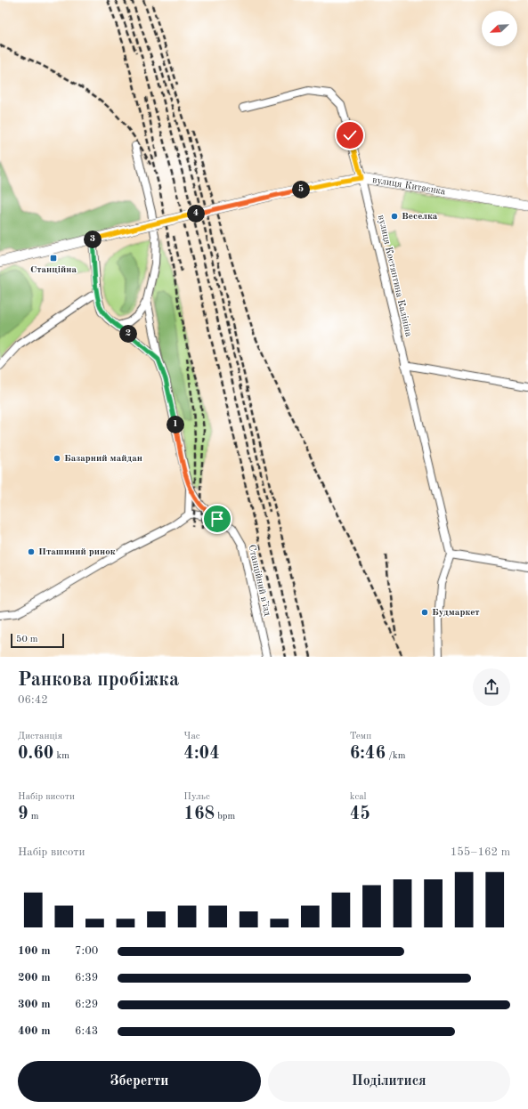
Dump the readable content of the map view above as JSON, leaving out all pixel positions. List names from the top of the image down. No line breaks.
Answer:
{"streets":{"main road":["вулиця Китаєнка"],"street":["вулиця Костянтина Калініна","Станційний в’їзд"]},"crossings":[["вулиця Китаєнка","вулиця Костянтина Калініна"]],"places":{"other":["Веселка","Базарний майдан","Пташиний ринок","Будмаркет"],"transit":["Станційна"]},"scale_bar":"50 m","north":"bottom left","page":{"pins":["5","4","3","2","1"],"scale":"50 m","heading":["Ранкова пробіжка","06:42"],"stats":[["Дистанція","0.60 km"],["Час","4:04"],["Темп","6:46 /km"],["Набір висоти","9 m"],["Пульс","168 bpm"],["kcal","45"]],"chart":["Набір висоти","155–162 m"],"list":[{"name":"100 m","note":"7:00"},{"name":"200 m","note":"6:39"},{"name":"300 m","note":"6:29"},{"name":"400 m","note":"6:43"}],"buttons":["Зберегти","Поділитися"]}}
